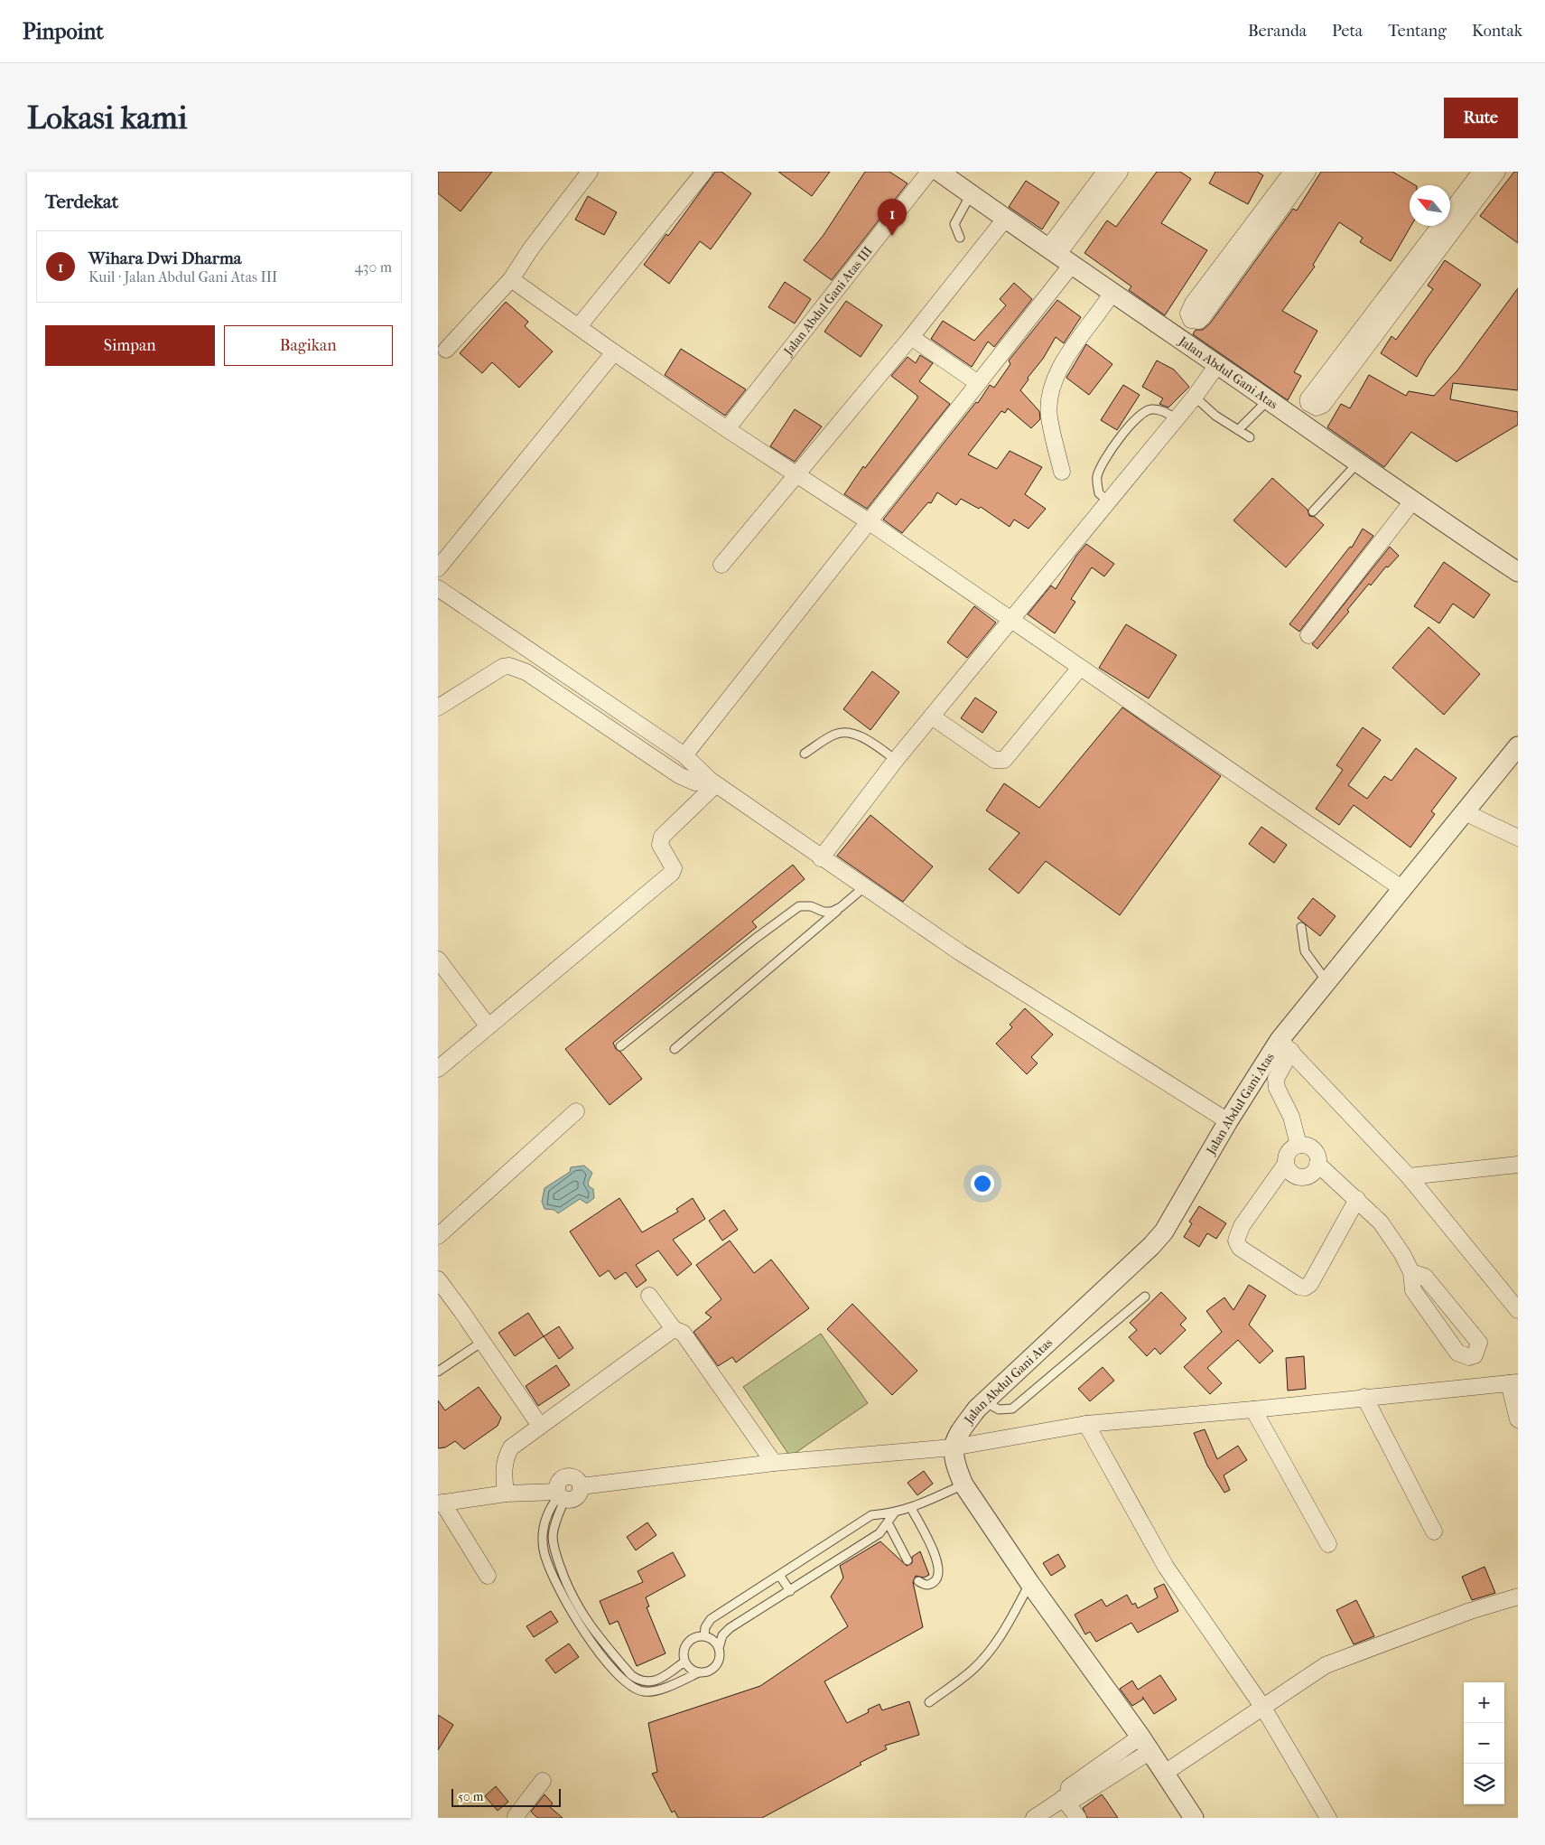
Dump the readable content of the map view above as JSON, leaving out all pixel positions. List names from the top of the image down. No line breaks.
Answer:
{"streets":{"street":["Jalan Abdul Gani Atas III","Jalan Abdul Gani Atas"]},"crossings":[["Jalan Abdul Gani Atas III","Jalan Abdul Gani Atas"]],"scale_bar":"50 m","north":"top left","page":{"header":"Pinpoint","nav":["Beranda","Peta","Tentang","Kontak"],"buttons":["Rute",["Simpan","Bagikan"]],"title":"Lokasi kami","heading":"Terdekat","pins":"1","list":[{"mark":"1","name":"Wihara Dwi Dharma","note":"Kuil · Jalan Abdul Gani Atas III","value":"430 m"}],"map_buttons":["+","−"],"scale":"50 m"}}
